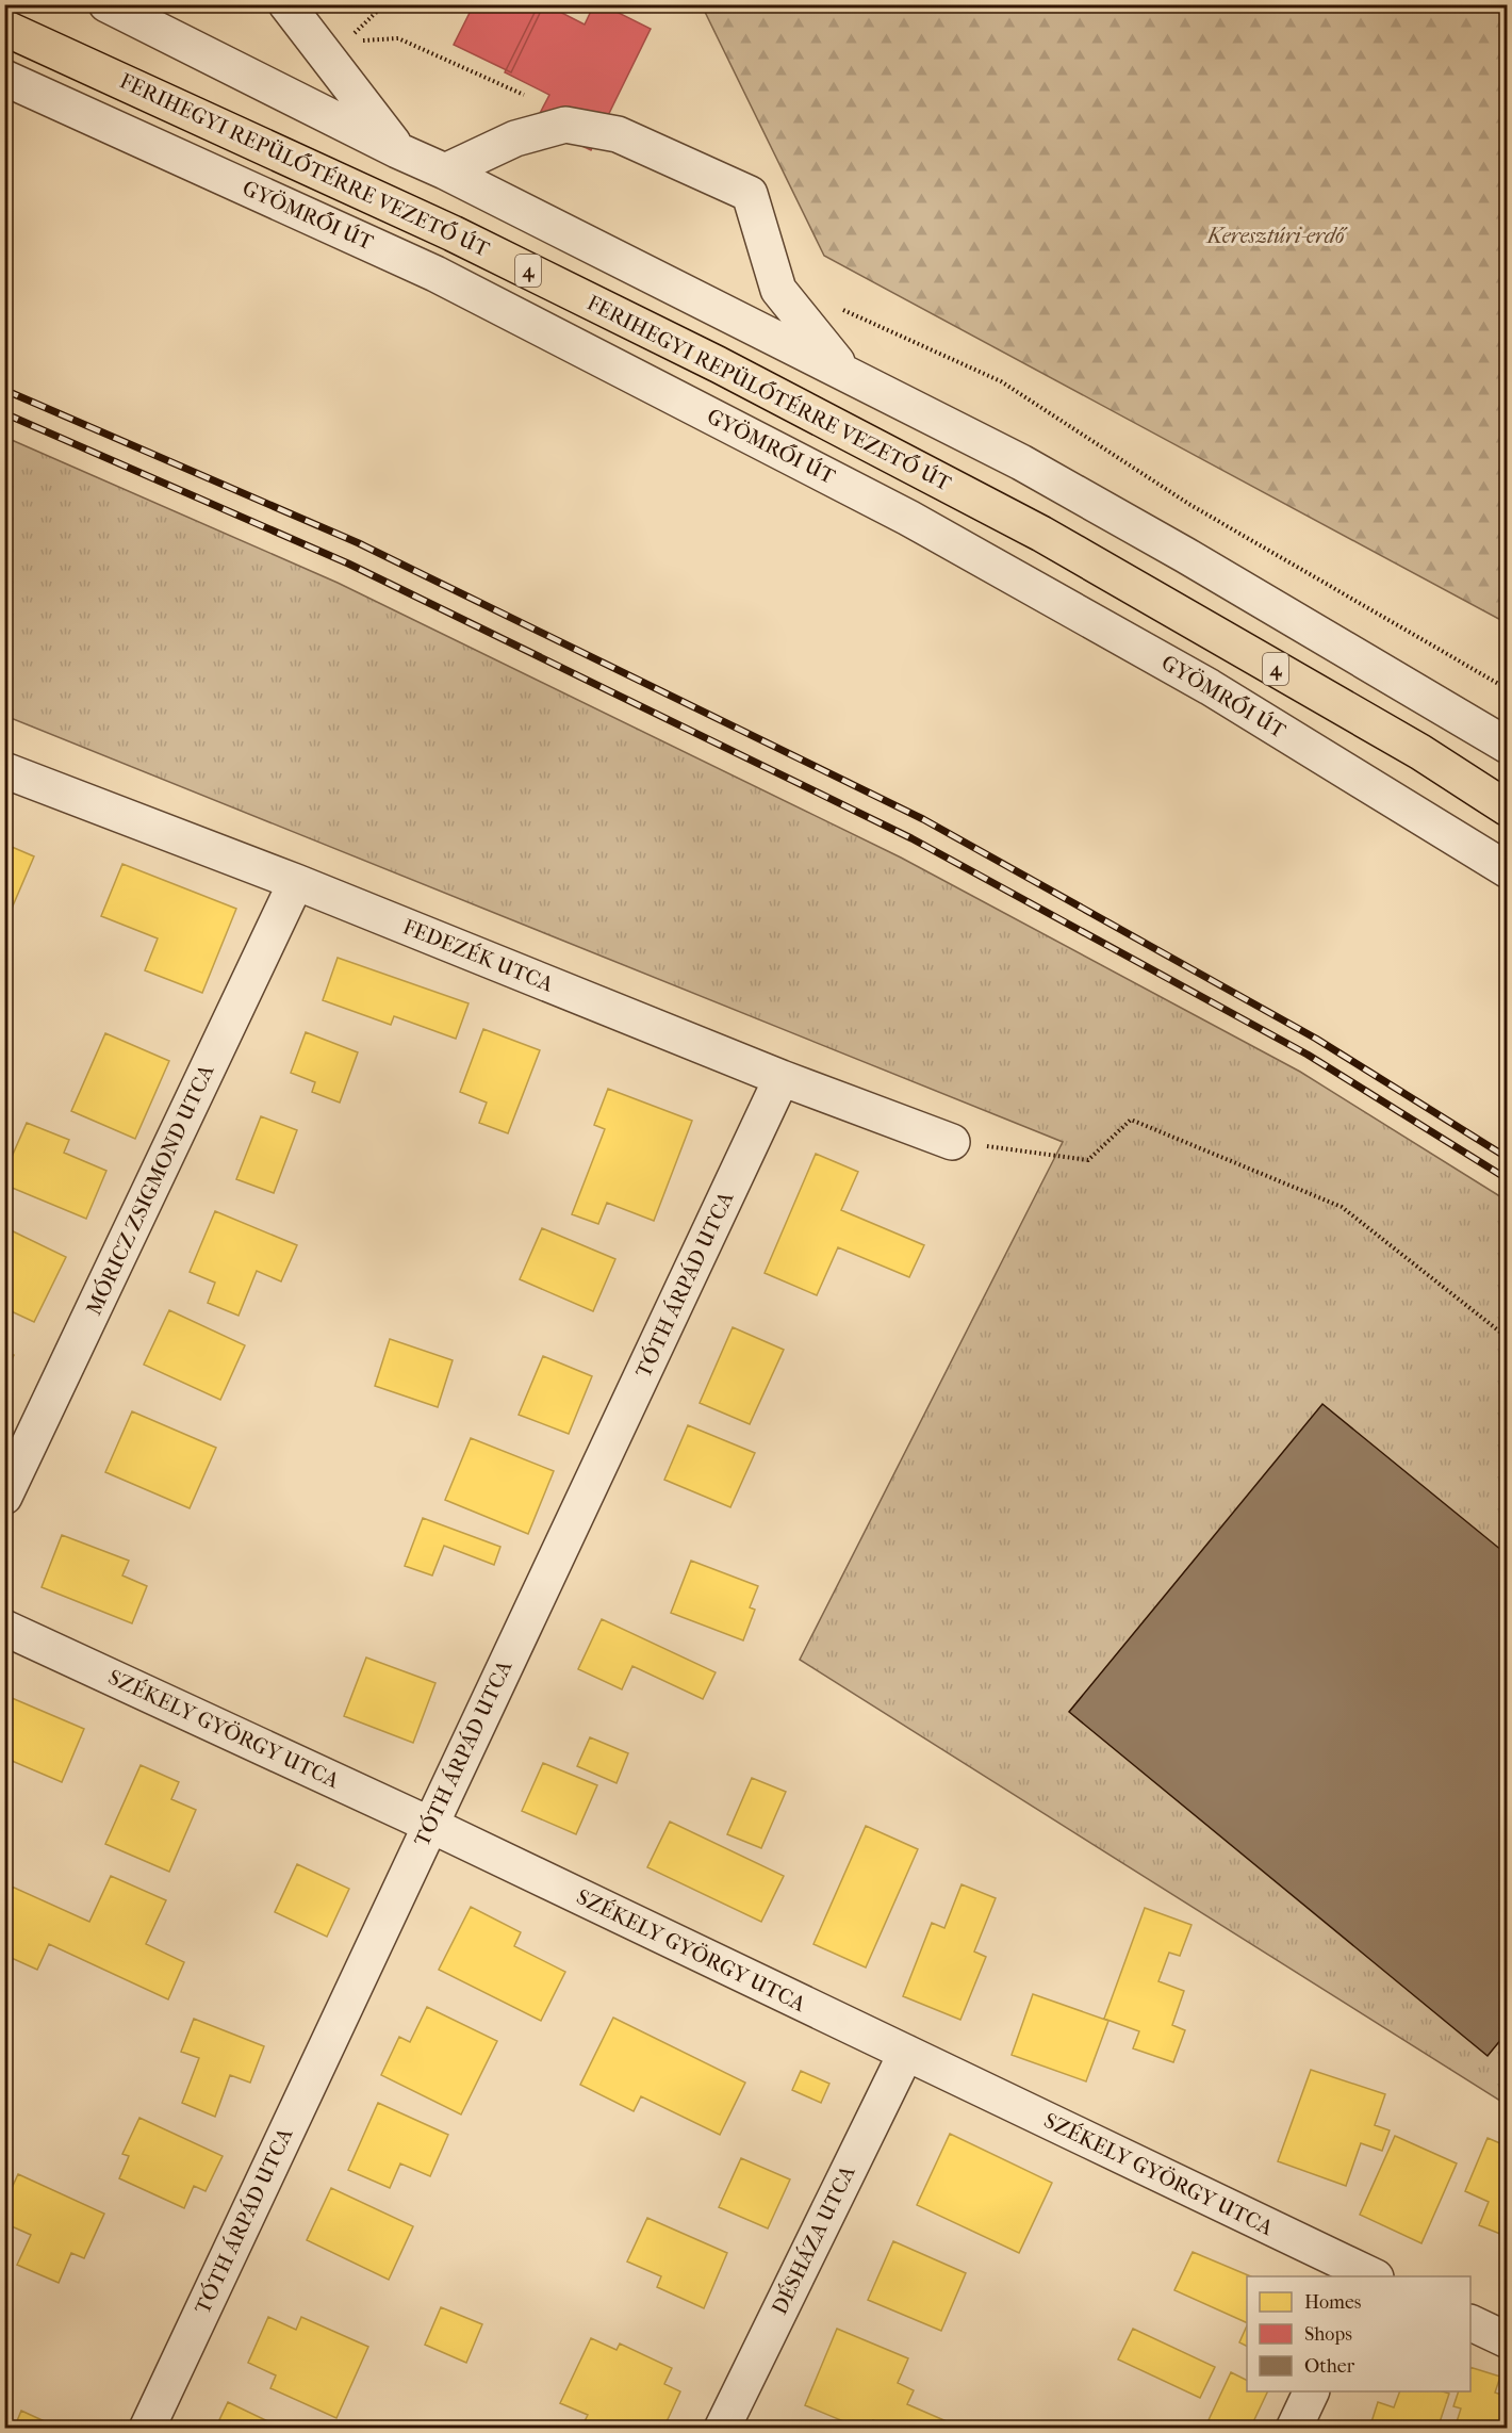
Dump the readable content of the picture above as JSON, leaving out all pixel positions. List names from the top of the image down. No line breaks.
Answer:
{"streets":{"main road":["FERIHEGYI REPÜLŐTÉRRE VEZETŐ ÚT","4"],"street":["GYÖMRŐI ÚT","FEDEZÉK UTCA","MÓRICZ ZSIGMOND UTCA","TÓTH ÁRPÁD UTCA","SZÉKELY GYÖRGY UTCA","DÉSHÁZA UTCA"]},"crossings":[["FEDEZÉK UTCA","MÓRICZ ZSIGMOND UTCA"],["FEDEZÉK UTCA","TÓTH ÁRPÁD UTCA"],["TÓTH ÁRPÁD UTCA","SZÉKELY GYÖRGY UTCA"],["SZÉKELY GYÖRGY UTCA","DÉSHÁZA UTCA"]],"parks":["Keresztúri-erdő"],"legend":["Homes","Shops","Other"]}
